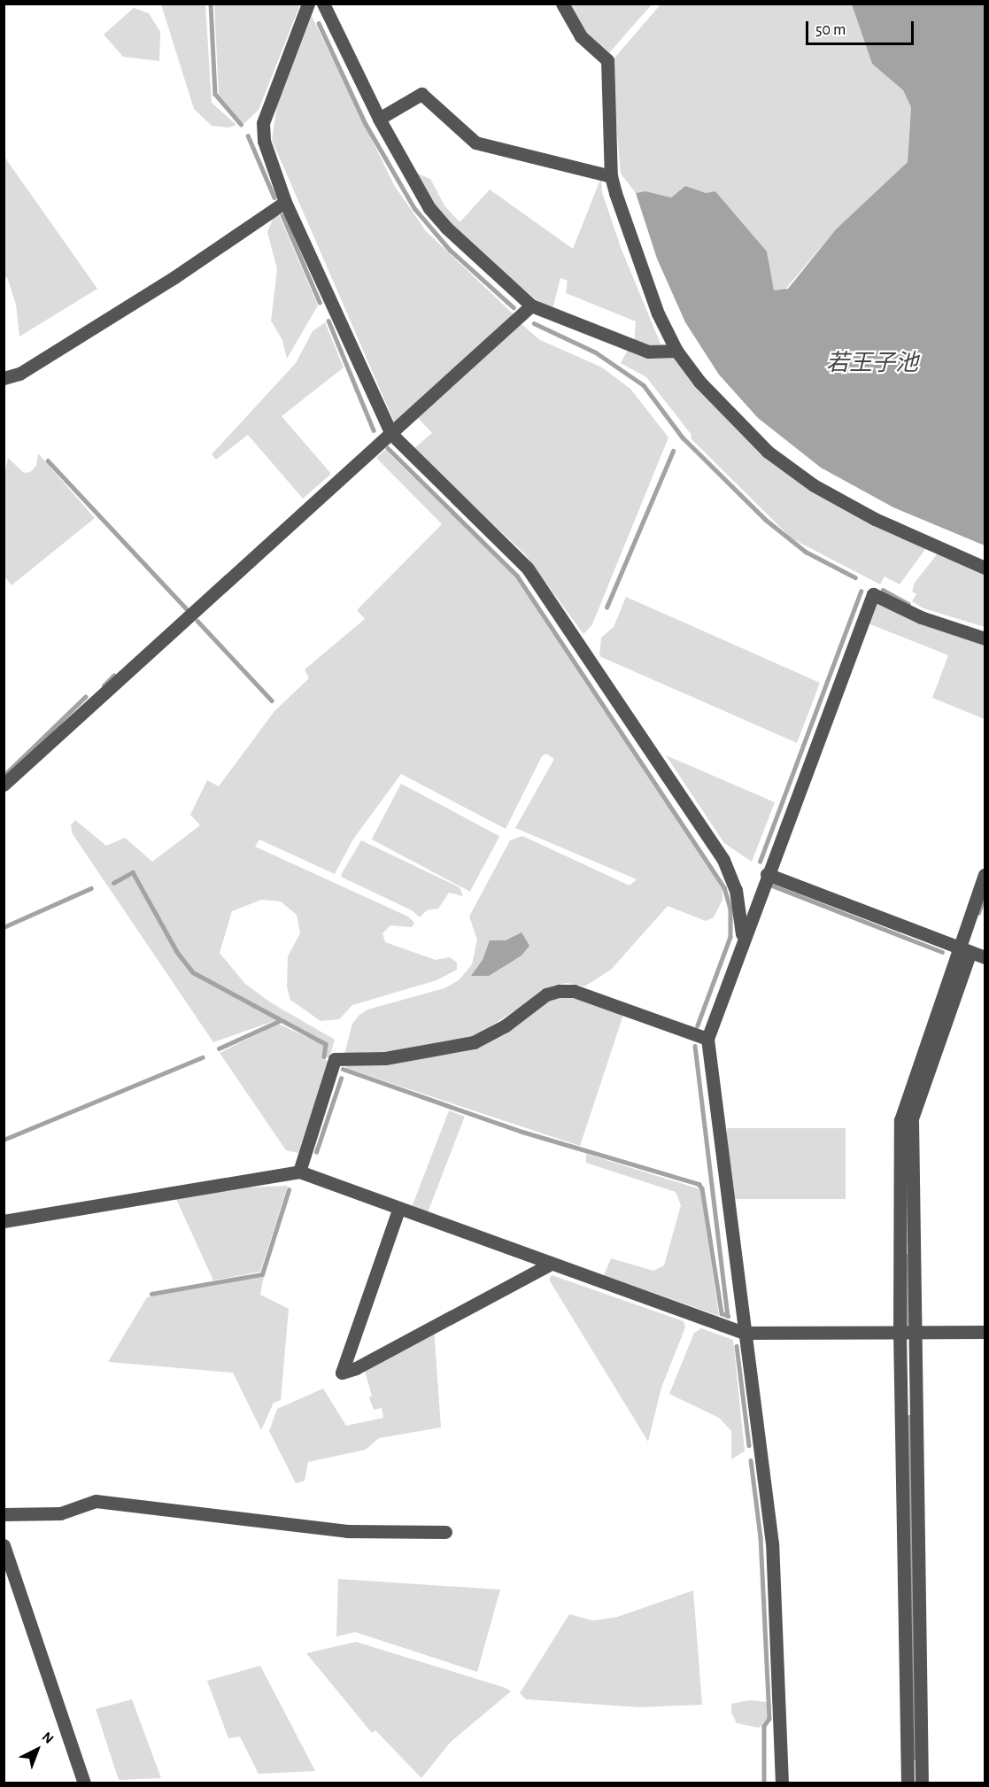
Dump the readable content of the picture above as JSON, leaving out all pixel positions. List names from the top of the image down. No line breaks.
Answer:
{"water":["若王子池"],"scale_bar":"50 m","north":"top right"}
